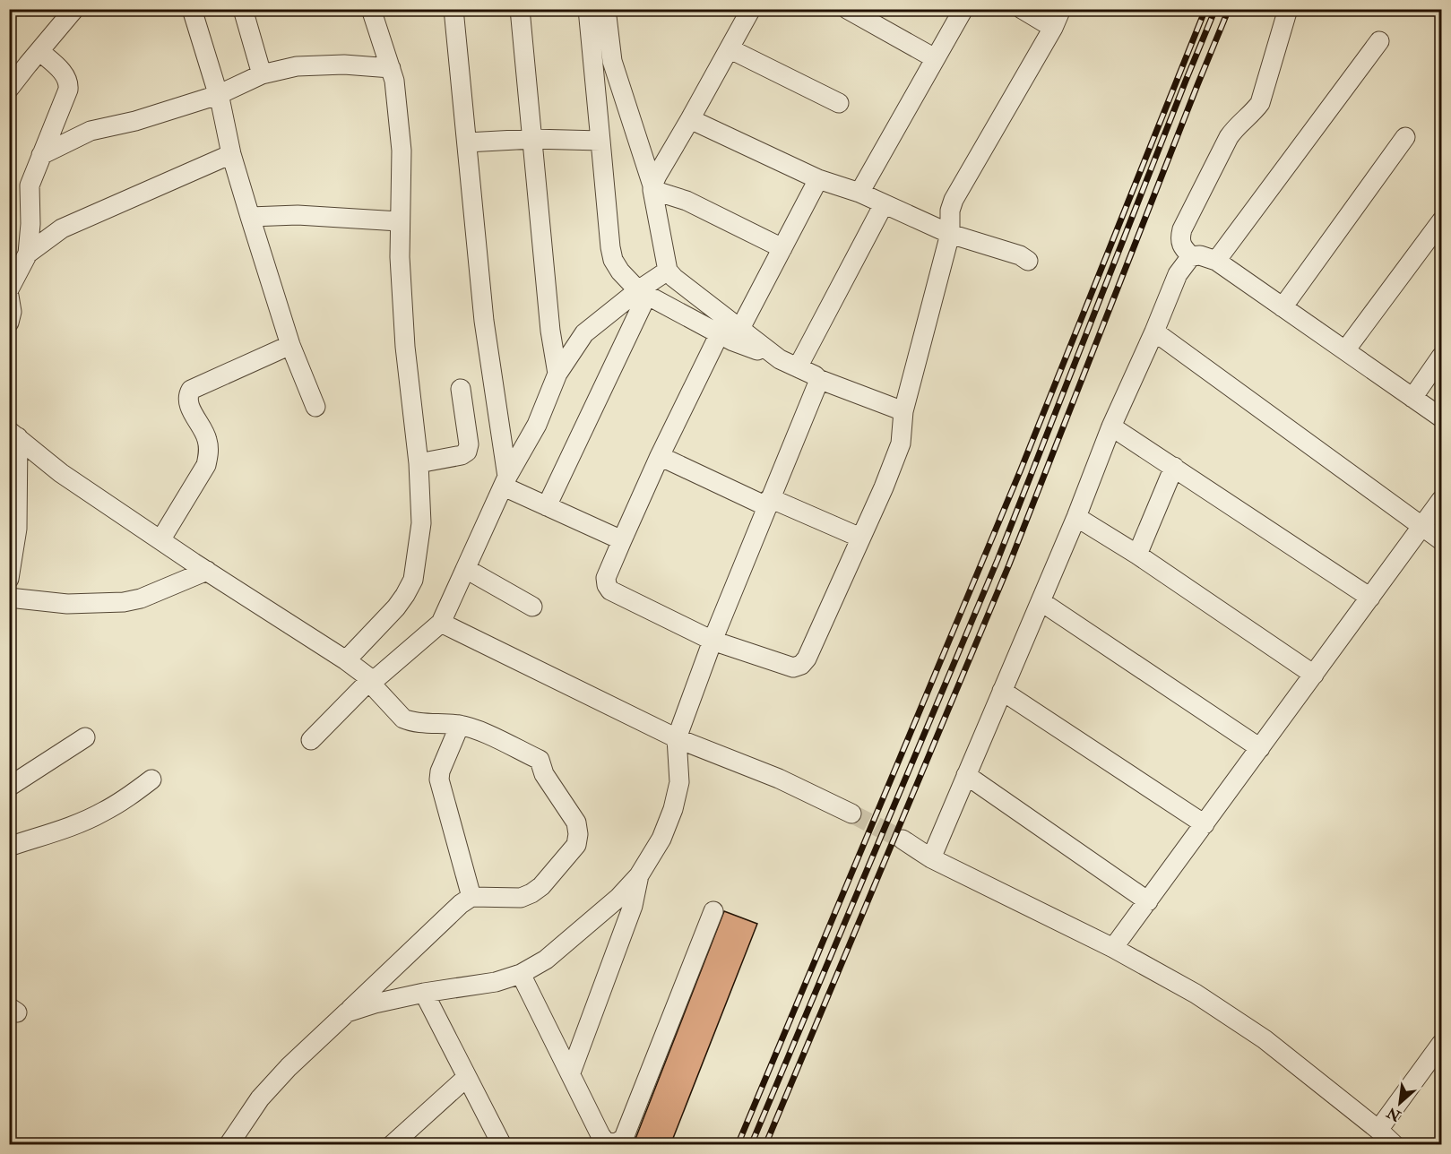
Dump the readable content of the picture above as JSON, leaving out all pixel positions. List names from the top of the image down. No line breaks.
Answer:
{"north":"bottom left"}
